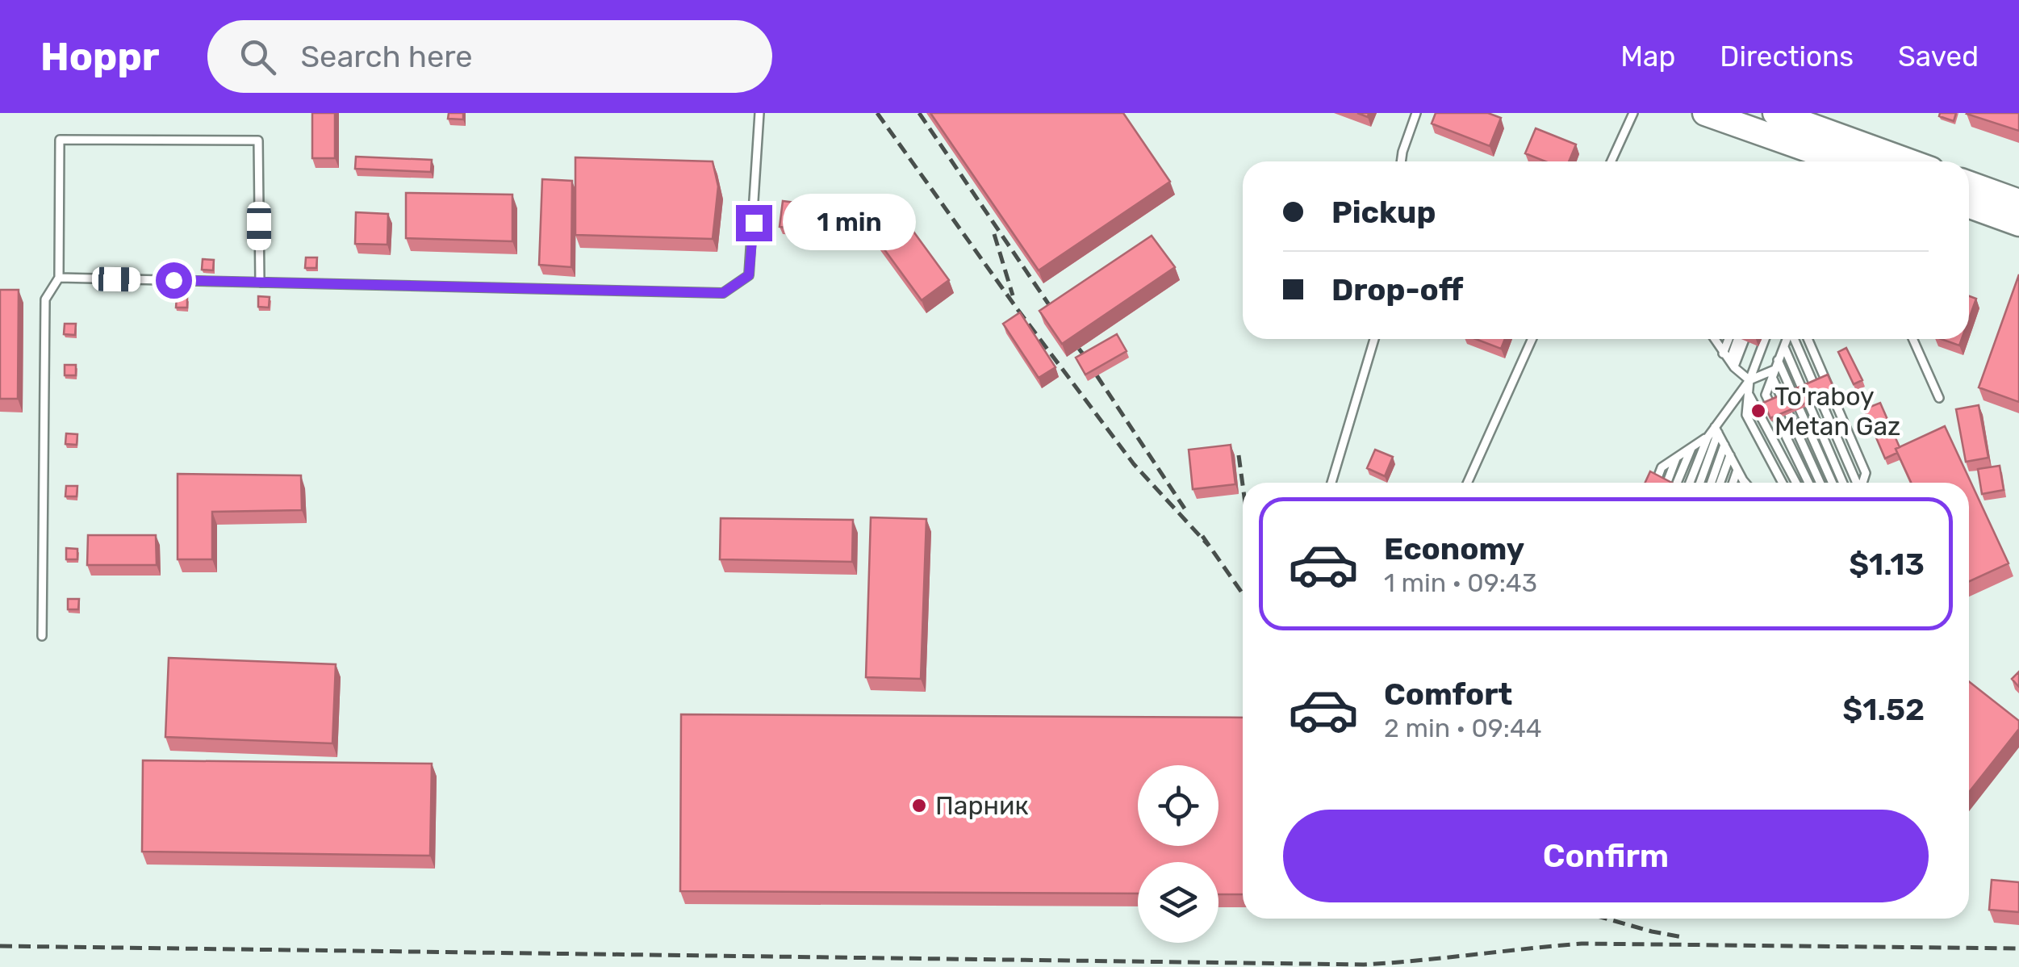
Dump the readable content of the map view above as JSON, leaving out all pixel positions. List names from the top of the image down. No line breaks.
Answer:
{"places":["To'raboy Metan Gaz","Парник"],"page":{"header":"Hoppr","search":"Search here","nav":["Map","Directions","Saved"],"banner":["Pickup","Drop-off"],"bubble":"1 min","list":[{"name":"Economy","note":"1 min · 09:43","value":"$1.13"},{"name":"Comfort","note":"2 min · 09:44","value":"$1.52"}],"buttons":"Confirm"}}
